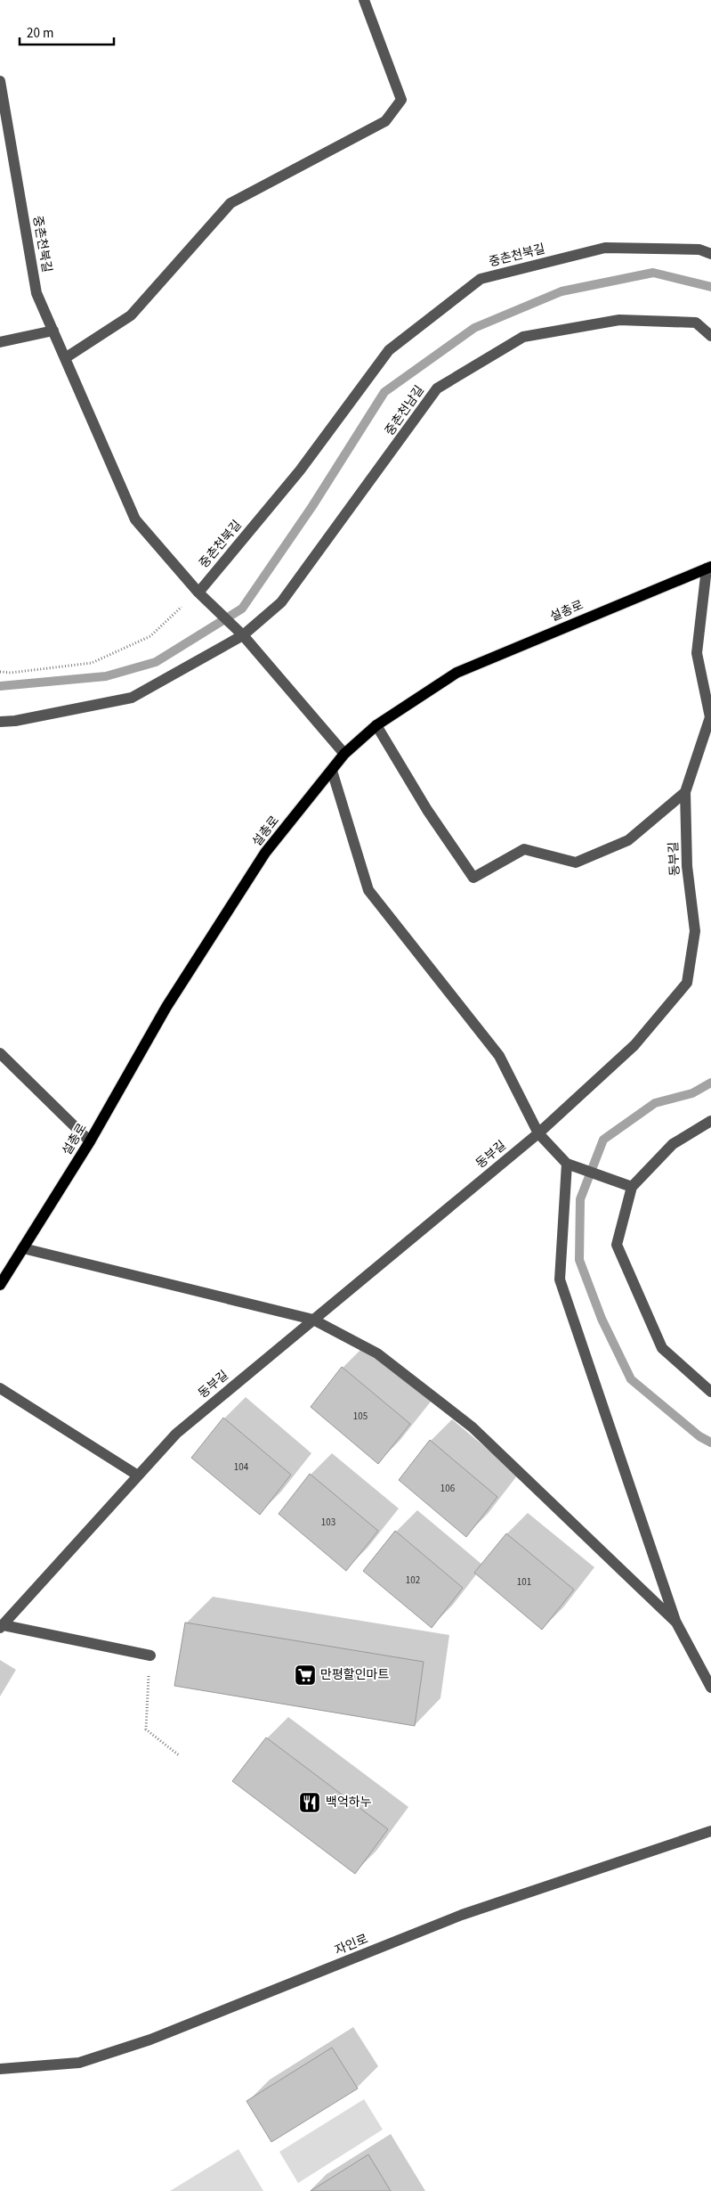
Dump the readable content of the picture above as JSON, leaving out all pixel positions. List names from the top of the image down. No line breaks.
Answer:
{"streets":{"main road":["설총로"],"street":["중촌천북길","중촌천남길","동부길","자인로"]},"crossings":[["설총로","동부길"]],"places":{"supermarket":["만평할인마트"],"restaurant":["백억하누"]},"house_numbers":["105","104","106","103","102","101"],"scale_bar":"20 m"}
